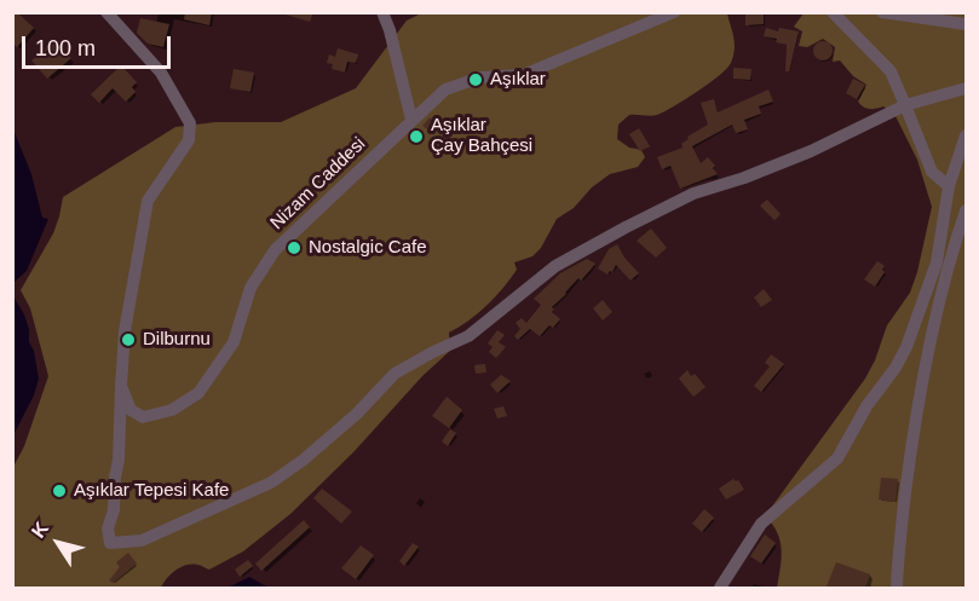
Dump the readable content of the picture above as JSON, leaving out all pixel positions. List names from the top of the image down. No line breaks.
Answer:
{"streets":{"street":["Nizam Caddesi"]},"places":["Aşıklar","Aşıklar Çay Bahçesi","Nostalgic Cafe","Dilburnu","Aşıklar Tepesi Kafe"],"scale_bar":"100 m","north":"top left"}
